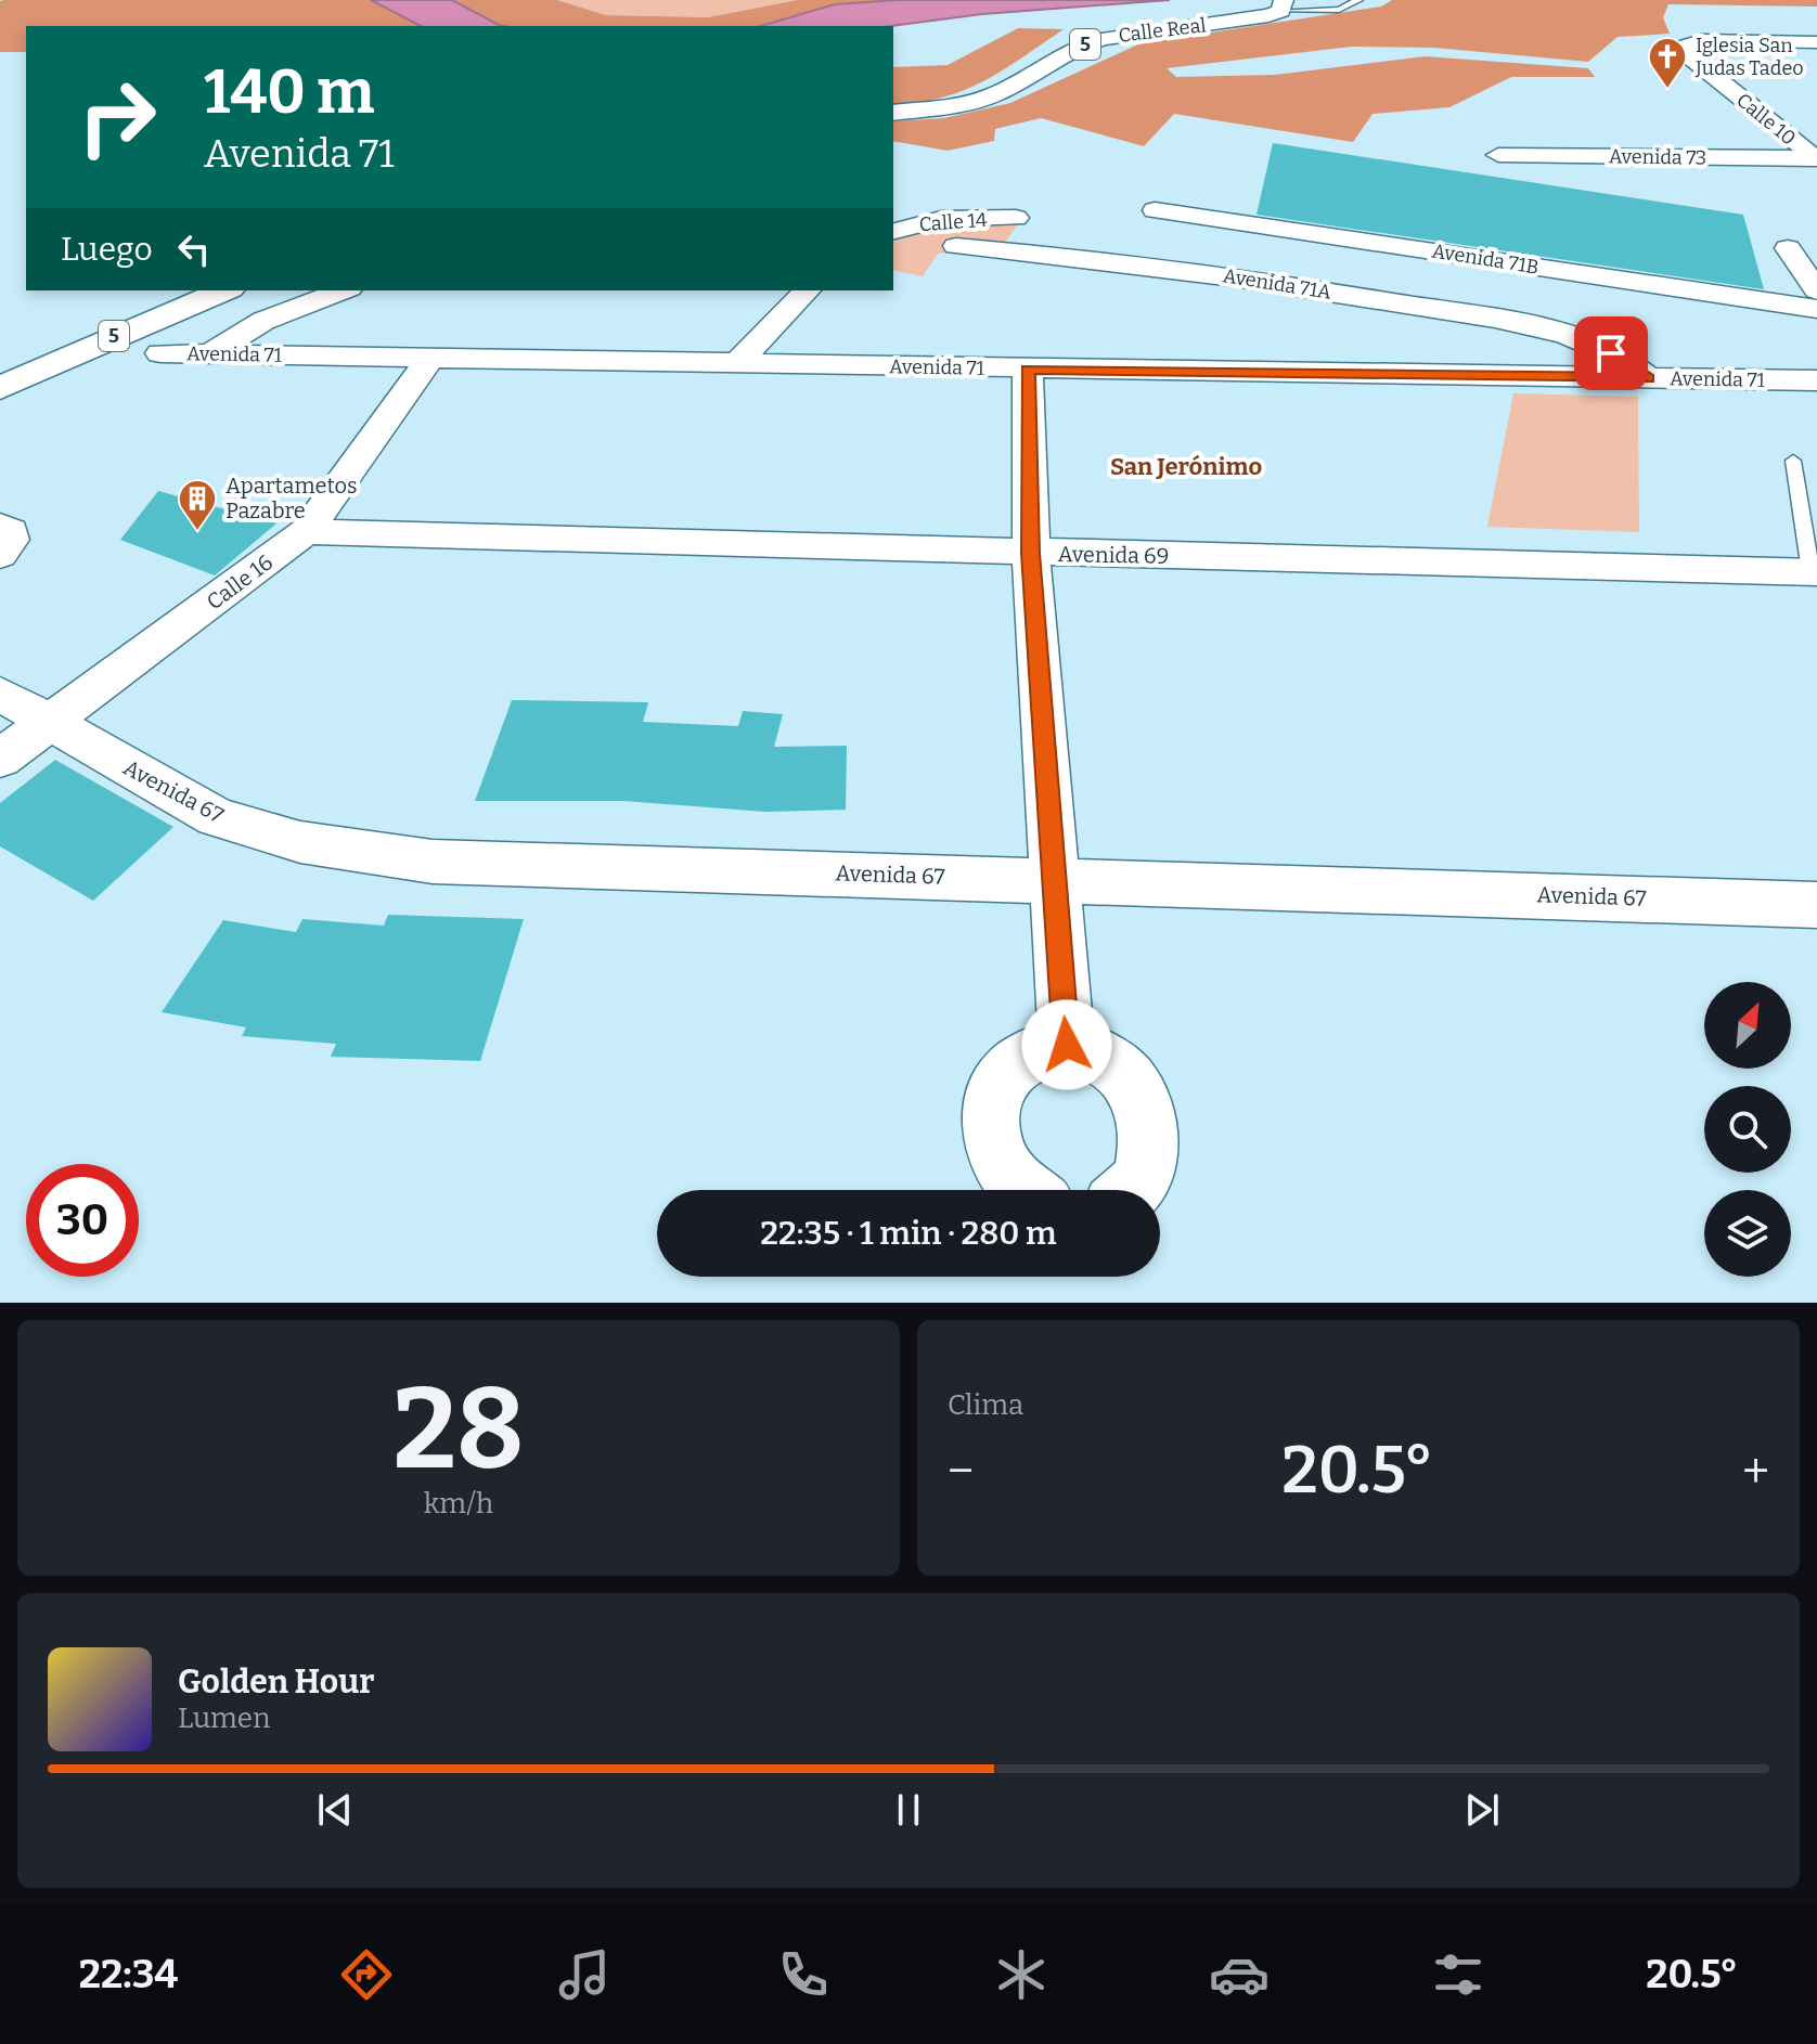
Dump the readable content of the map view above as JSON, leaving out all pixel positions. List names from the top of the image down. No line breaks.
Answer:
{"streets":{"main road":["Calle Real","5"],"street":["Calle 10","Avenida 73","Calle 14","Avenida 71B","Avenida 71A","Avenida 71","Avenida 69","Calle 16","Avenida 67"]},"crossings":[["Calle 10","Avenida 73"],["Avenida 71A","Avenida 71"],["Avenida 71","Calle 16"],["Avenida 69","Calle 16"],["Calle 16","Avenida 67"]],"districts":["San Jerónimo"],"places":{"church":["Iglesia San Judas Tadeo"],"building":["Apartametos Pazabre"]},"north":"top right","page":{"turn":["140 m","Avenida 71"],"then":"Luego","limit":"30","trip":"22:35 · 1 min · 280 m","tile":[["28","km/h"],"Clima"],"heat":["−","20.5°","+"],"song":["Golden Hour","Lumen"],"tabs":["22:34","20.5°"]}}
